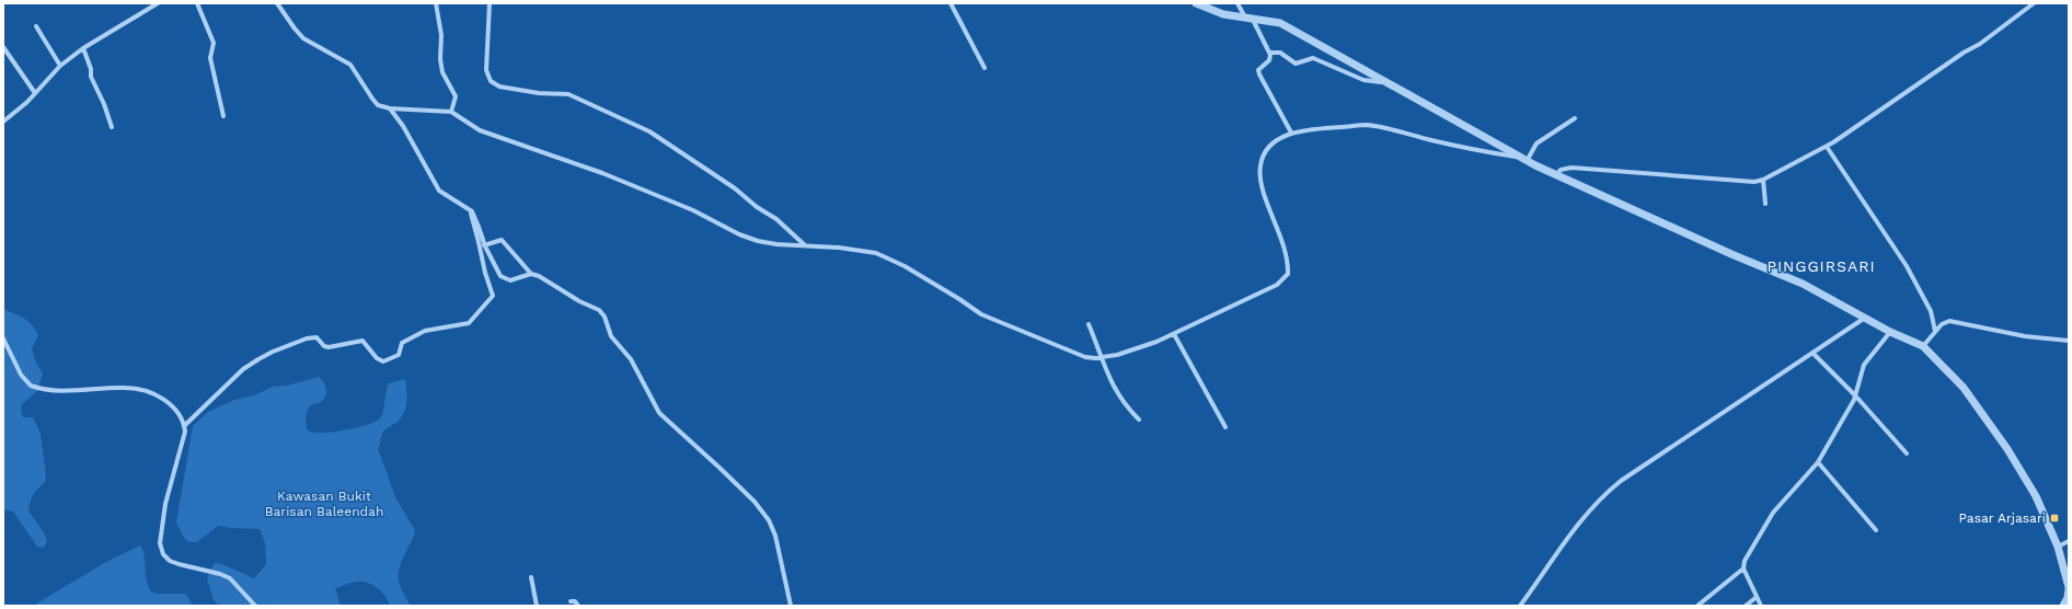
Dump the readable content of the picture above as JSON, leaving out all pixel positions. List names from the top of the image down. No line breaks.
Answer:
{"districts":["PINGGIRSARI"],"parks":["Kawasan Bukit Barisan Baleendah"],"places":{"transit":["Pasar Arjasari"]}}
